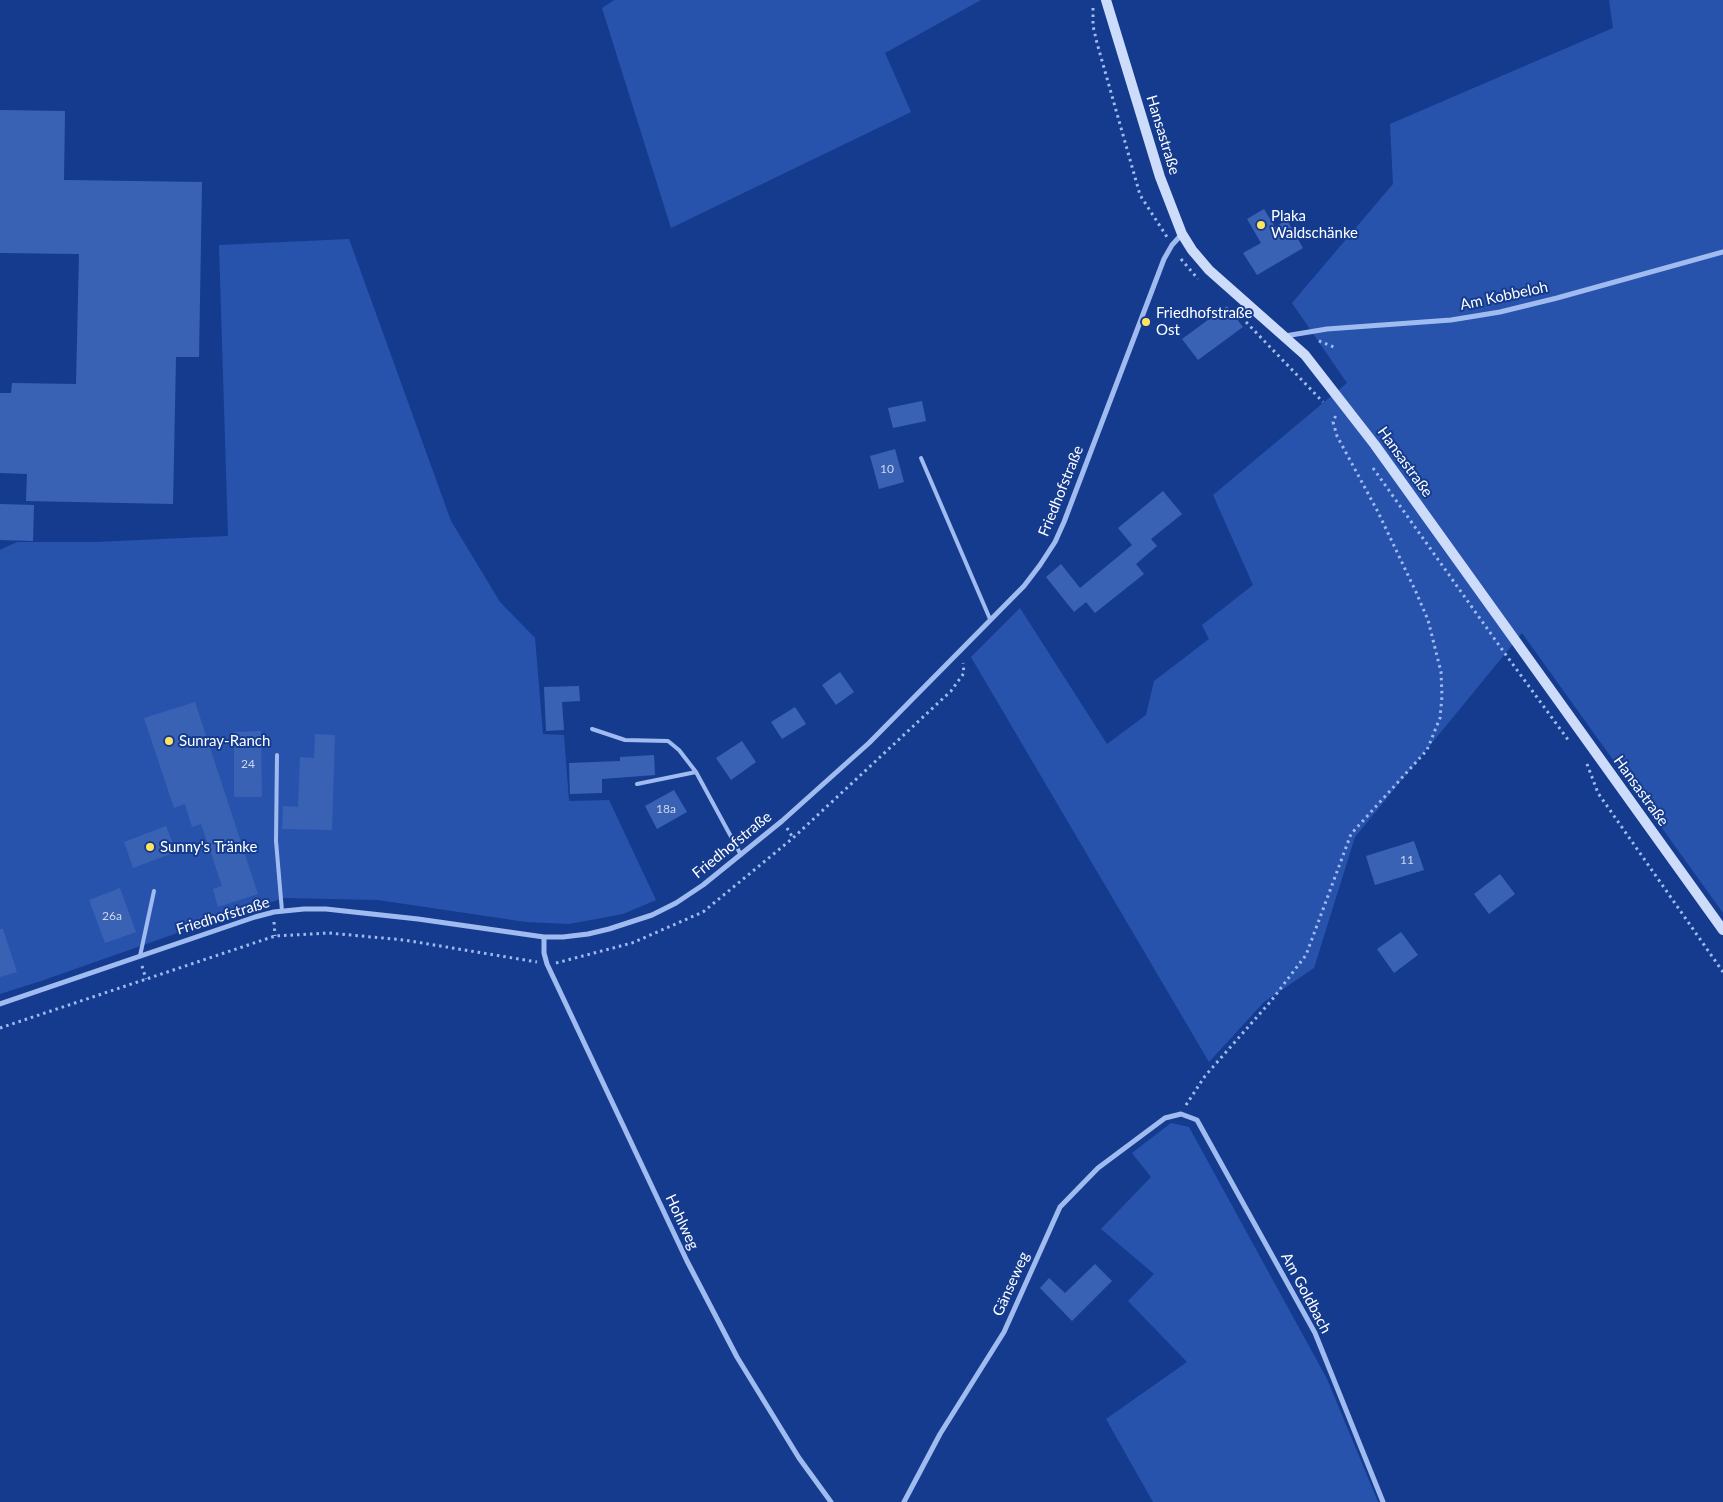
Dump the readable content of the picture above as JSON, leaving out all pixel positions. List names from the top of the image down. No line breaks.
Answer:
{"streets":{"street":["Hansastraße","Am Kobbeloh","Friedhofstraße","Hohlweg","Gänseweg","Am Goldbach"]},"crossings":[["Hansastraße","Am Kobbeloh"],["Hansastraße","Friedhofstraße"],["Friedhofstraße","Hohlweg"],["Gänseweg","Am Goldbach"]],"places":["Plaka Waldschänke","Friedhofstraße Ost","Sunray-Ranch","Sunny's Tränke"],"house_numbers":["10","24","18a","11","26a"]}
